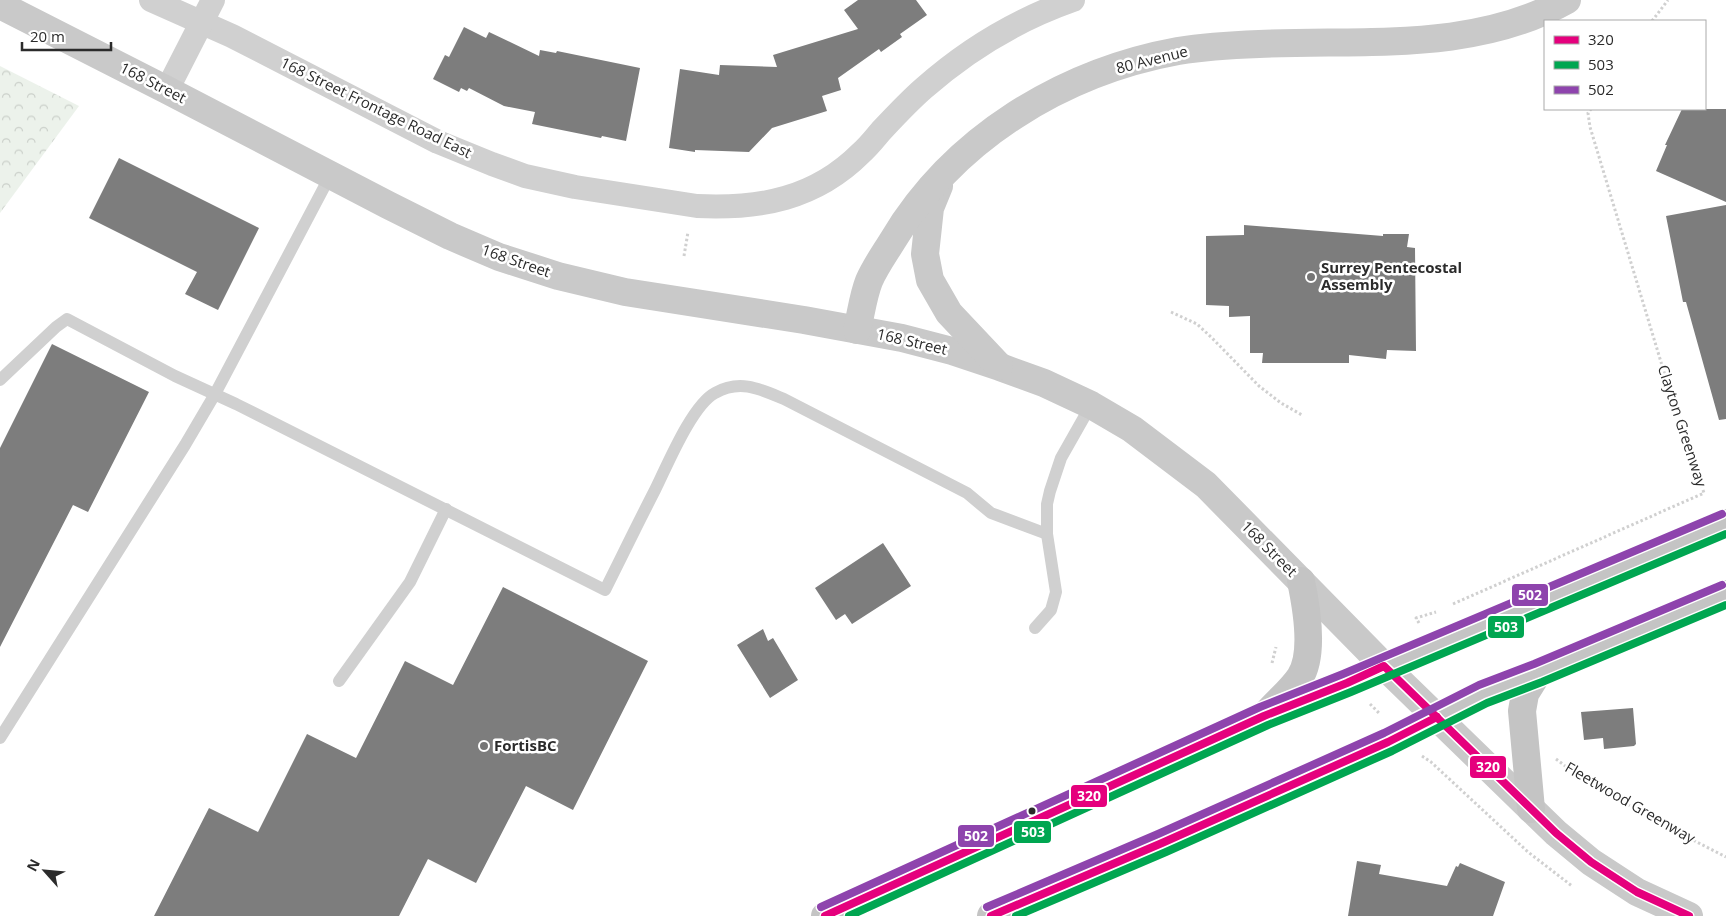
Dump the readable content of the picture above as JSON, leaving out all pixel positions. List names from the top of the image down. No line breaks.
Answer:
{"streets":{"main road":["80 Avenue","168 Street"],"street":["168 Street Frontage Road East"],"path":["Clayton Greenway","Fleetwood Greenway"]},"crossings":[["80 Avenue","168 Street"]],"places":["Surrey Pentecostal Assembly","FortisBC"],"lines":["transit line 502","transit line 503","transit line 320"],"legend":["320","503","502"],"scale_bar":"20 m","north":"top left"}
